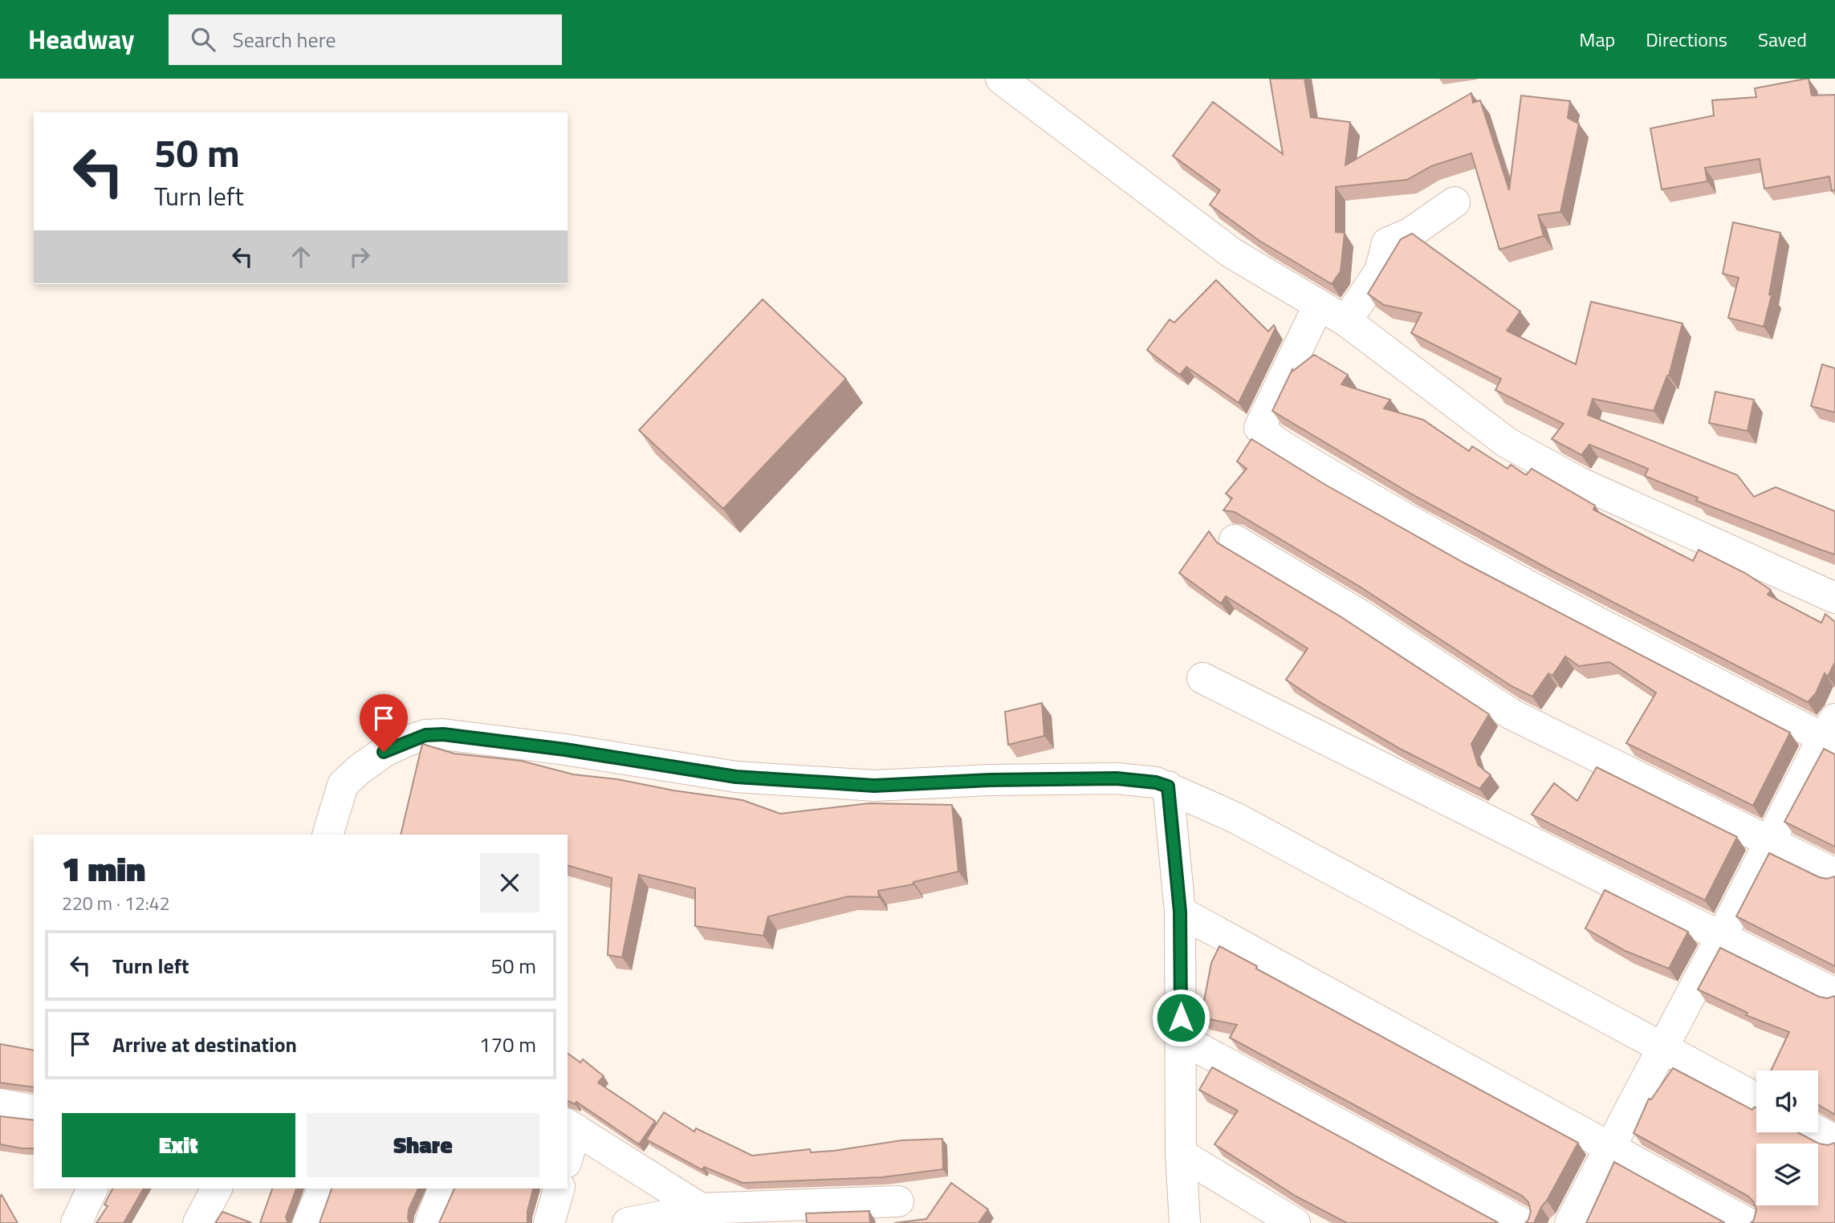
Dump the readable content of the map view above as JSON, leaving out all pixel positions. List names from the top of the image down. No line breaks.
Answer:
{"page":{"header":"Headway","search":"Search here","nav":["Map","Directions","Saved"],"turn":["50 m","Turn left"],"heading":["1 min","220 m · 12:42"],"list":[{"name":"Turn left","value":"50 m"},{"name":"Arrive at destination","value":"170 m"}],"buttons":["Exit","Share"]}}
